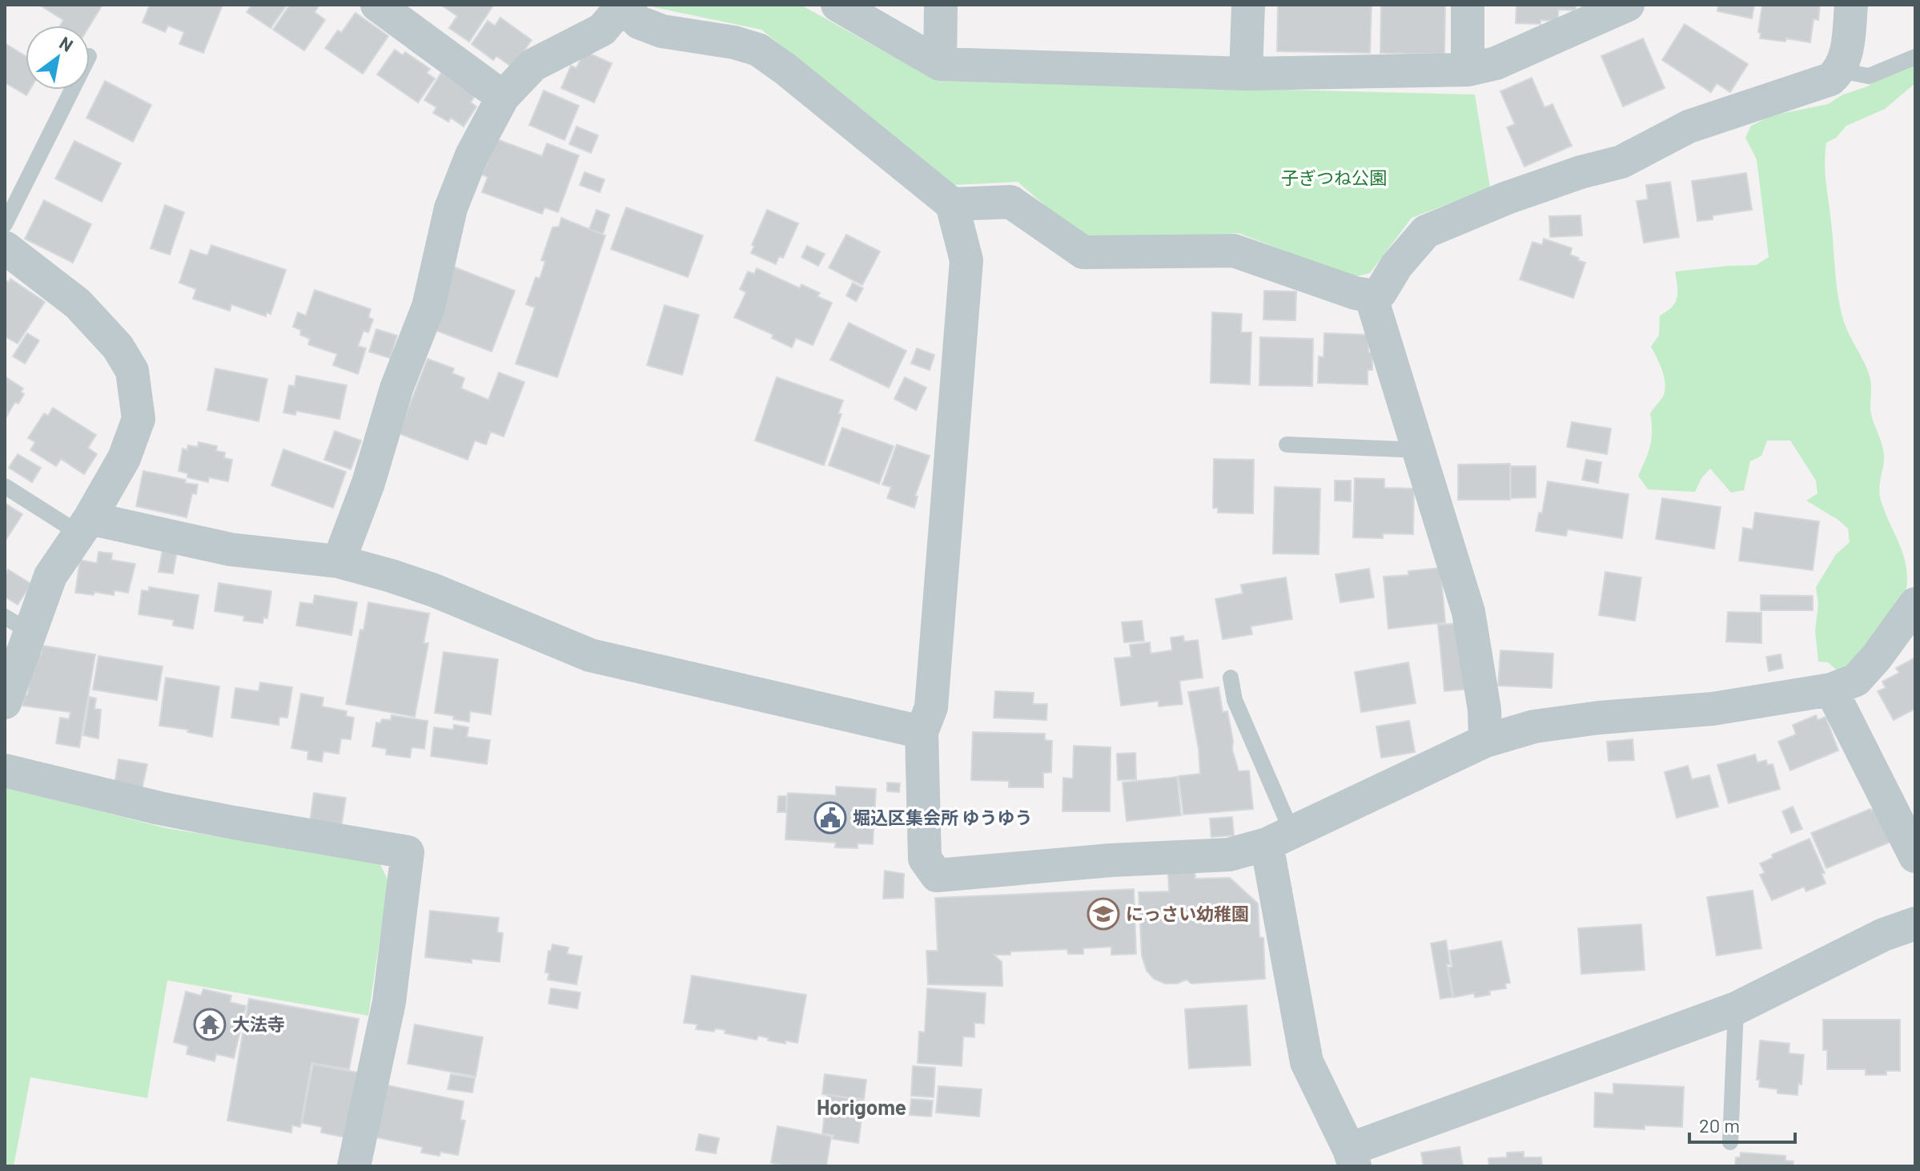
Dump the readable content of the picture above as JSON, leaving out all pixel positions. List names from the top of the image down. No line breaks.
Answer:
{"districts":["Horigome"],"parks":["子ぎつね公園"],"places":{"public building":["堀込区集会所 ゆうゆう"],"school or university":["にっさい幼稚園"],"temple":["大法寺"]},"scale_bar":"20 m","north":"top right"}
